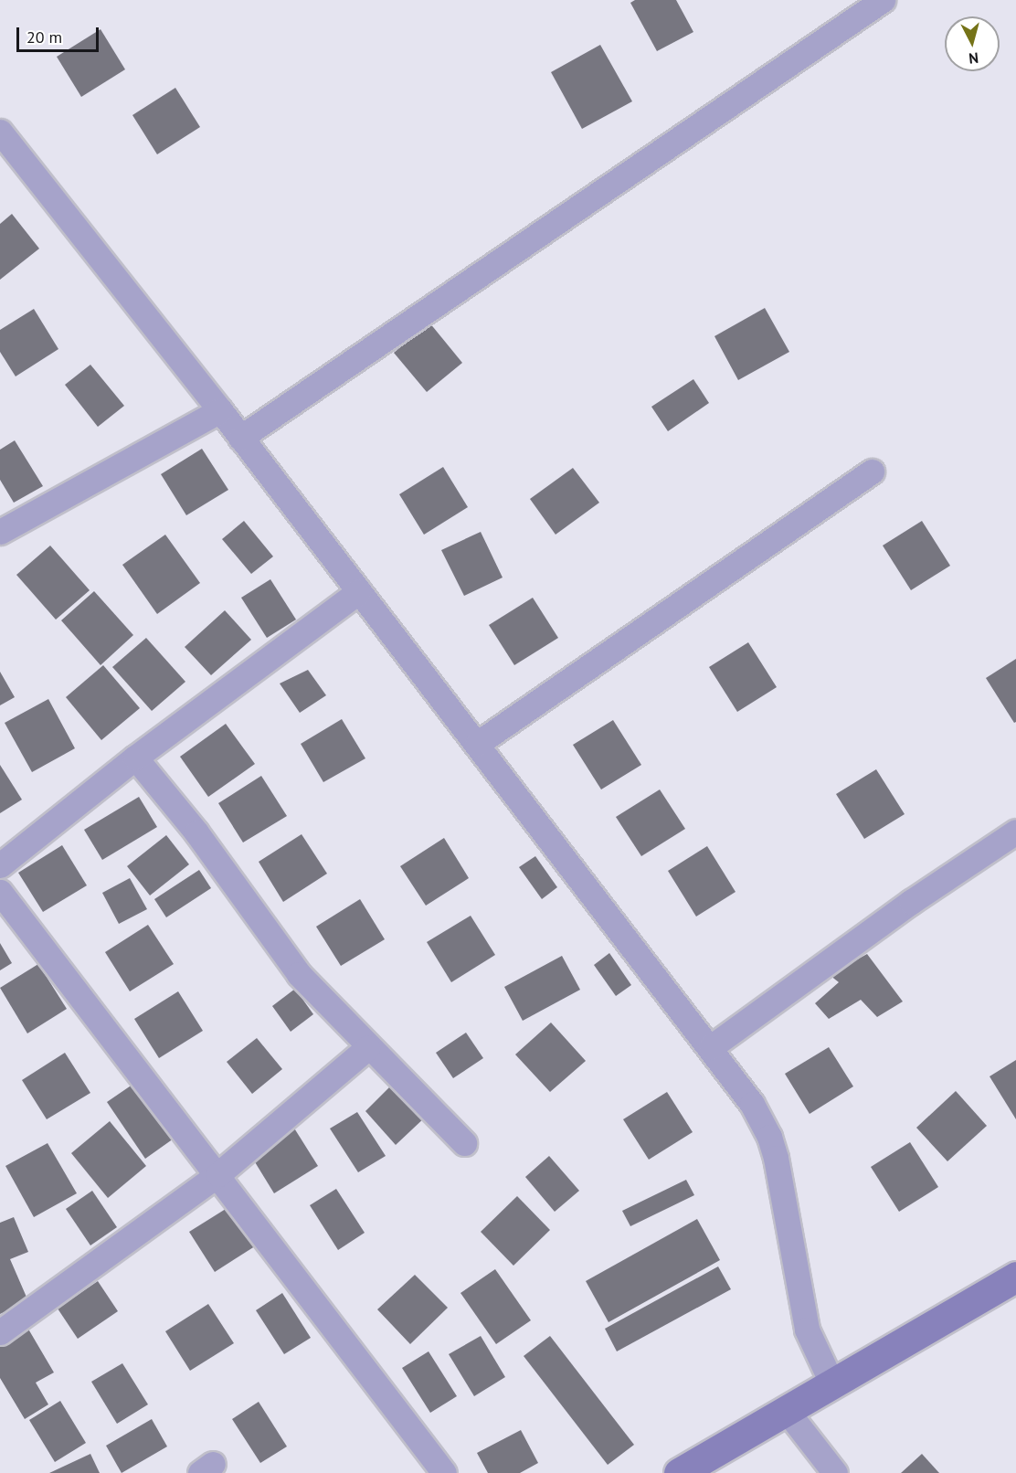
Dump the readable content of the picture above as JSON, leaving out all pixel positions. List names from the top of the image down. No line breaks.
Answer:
{"scale_bar":"20 m","north":"bottom"}
